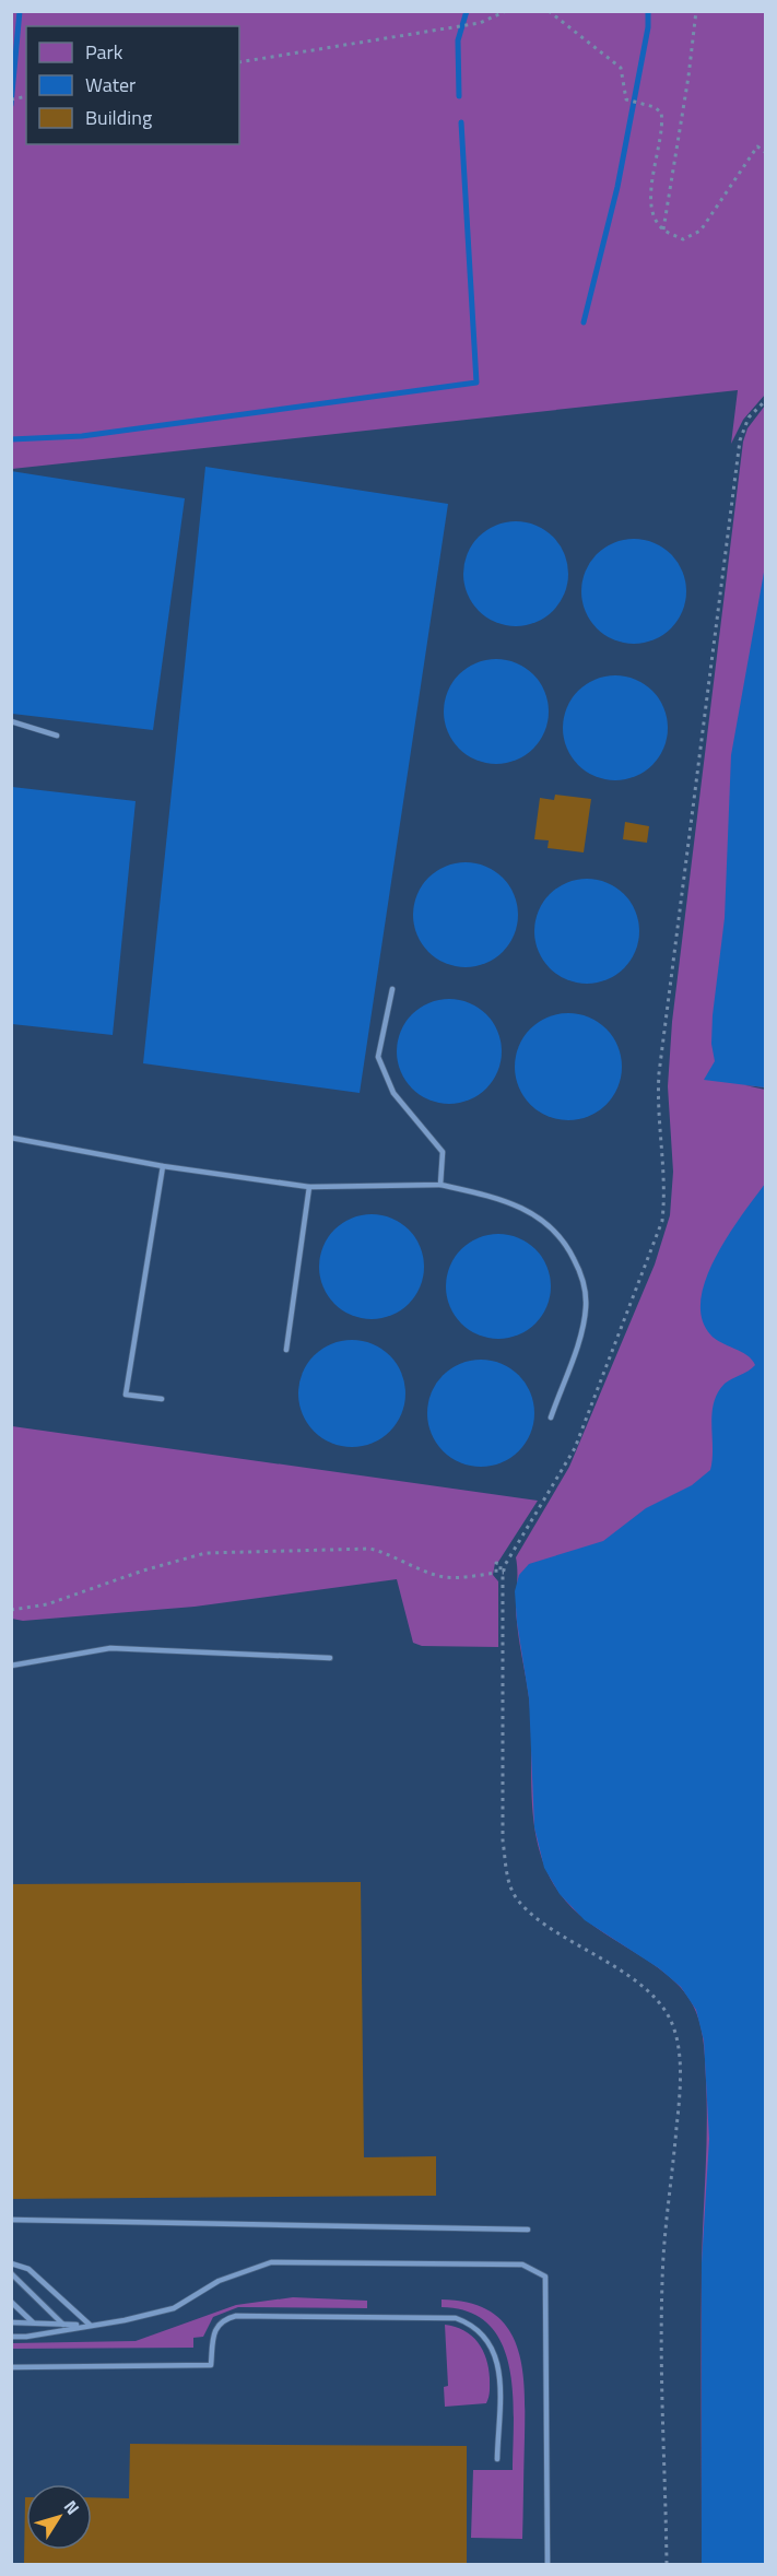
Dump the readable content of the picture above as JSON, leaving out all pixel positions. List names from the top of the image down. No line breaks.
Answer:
{"legend":["Park","Water","Building"],"north":"top right"}
